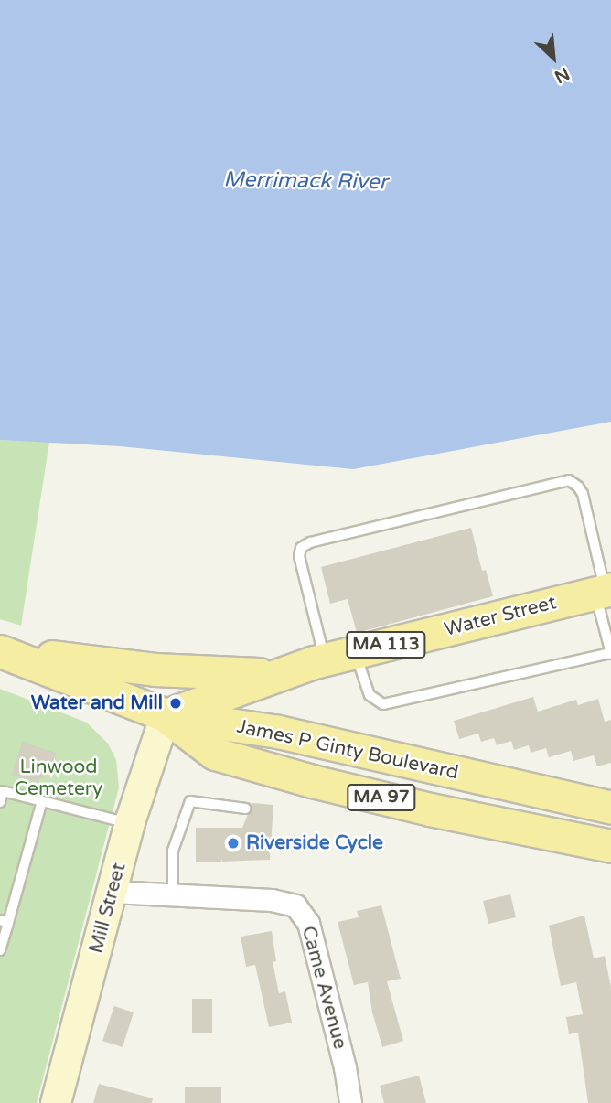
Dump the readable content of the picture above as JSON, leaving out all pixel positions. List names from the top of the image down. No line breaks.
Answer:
{"streets":{"main road":["Water Street","MA 113","James P Ginty Boulevard","MA 97","Mill Street"],"street":["Came Avenue"]},"crossings":[["Water Street","James P Ginty Boulevard"],["Water Street","Mill Street"],["James P Ginty Boulevard","Mill Street"],["Mill Street","Came Avenue"]],"water":["Merrimack River"],"parks":["Linwood Cemetery"],"places":["Water and Mill","Riverside Cycle"],"north":"bottom right"}
